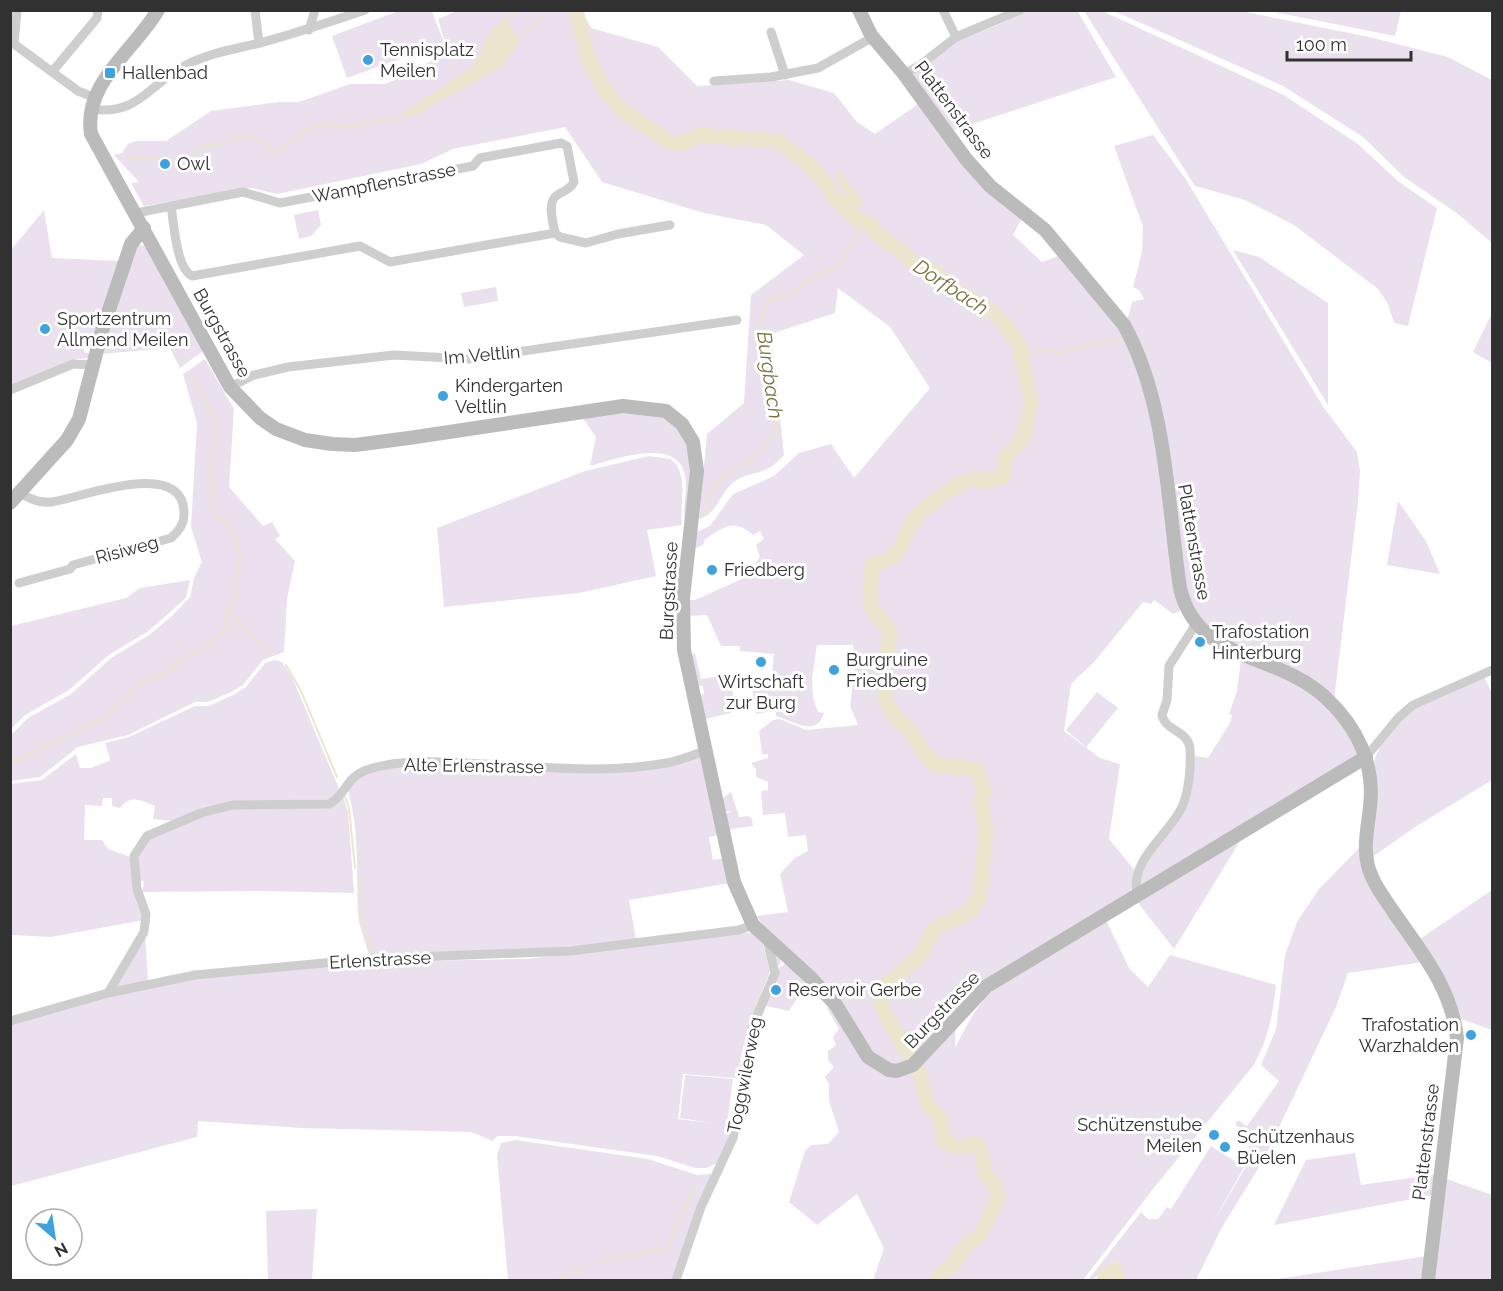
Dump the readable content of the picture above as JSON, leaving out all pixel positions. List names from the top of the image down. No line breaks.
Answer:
{"streets":{"street":["Plattenstrasse","Wampflenstrasse","Burgstrasse","Im Veltlin","Risiweg","Alte Erlenstrasse","Erlenstrasse","Toggwilerweg"]},"crossings":[["Plattenstrasse","Burgstrasse"],["Wampflenstrasse","Burgstrasse"],["Burgstrasse","Im Veltlin"],["Burgstrasse","Alte Erlenstrasse"],["Burgstrasse","Erlenstrasse"],["Burgstrasse","Toggwilerweg"],["Alte Erlenstrasse","Erlenstrasse"]],"water":["Dorfbach","Burgbach"],"places":{"other":["Tennisplatz Meilen","Owl","Sportzentrum Allmend Meilen","Kindergarten Veltlin","Friedberg","Trafostation Hinterburg","Wirtschaft zur Burg","Burgruine Friedberg","Reservoir Gerbe","Trafostation Warzhalden","Schützenstube Meilen","Schützenhaus Büelen"],"transit":["Hallenbad"]},"scale_bar":"100 m","north":"bottom right"}
